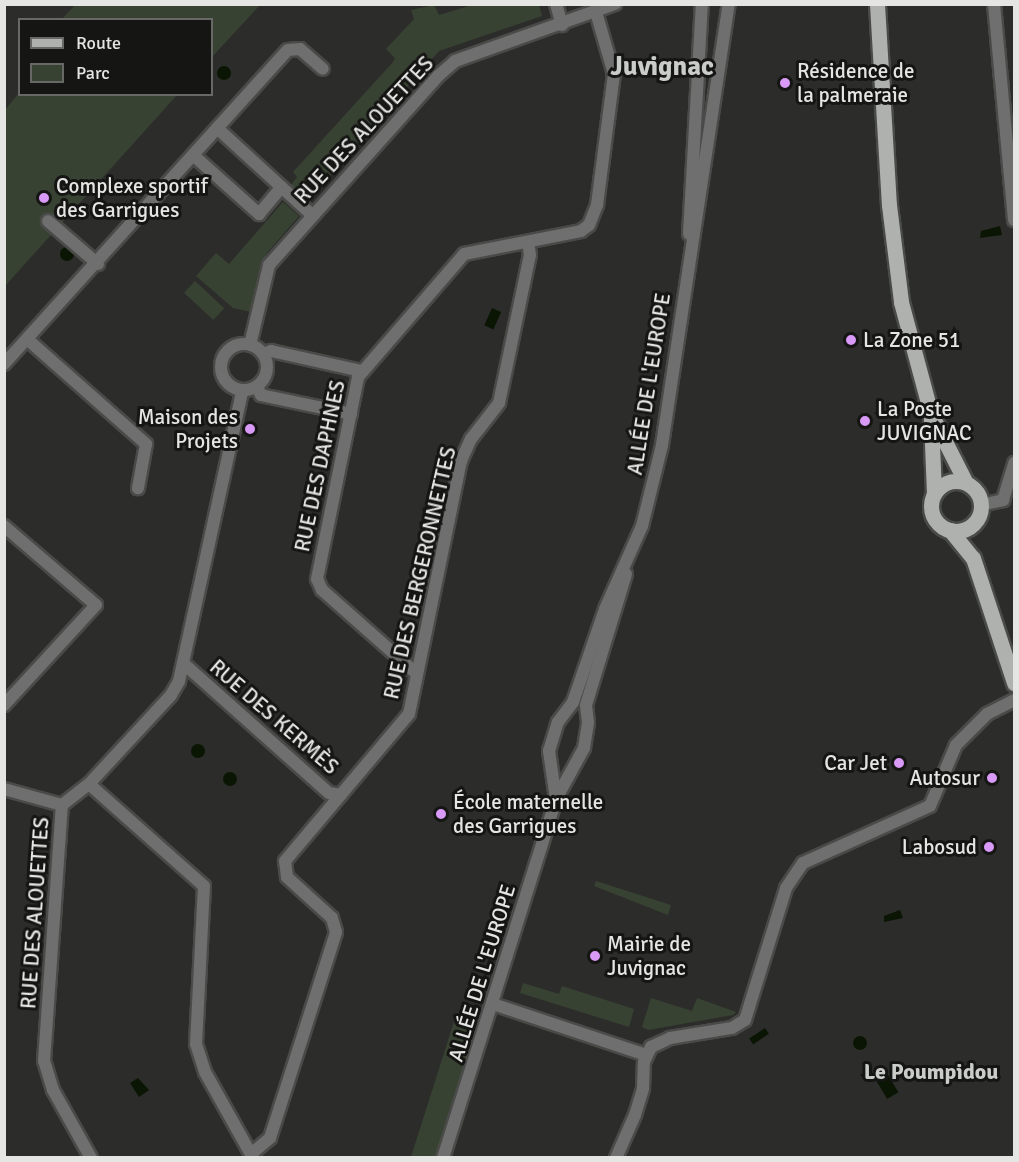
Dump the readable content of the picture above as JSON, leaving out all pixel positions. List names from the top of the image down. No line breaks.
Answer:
{"streets":{"street":["RUE DES ALOUETTES","ALLÉE DE L'EUROPE","RUE DES DAPHNES","RUE DES BERGERONNETTES","RUE DES KERMÈS"]},"crossings":[["RUE DES ALOUETTES","RUE DES KERMÈS"],["RUE DES DAPHNES","RUE DES BERGERONNETTES"],["RUE DES BERGERONNETTES","RUE DES KERMÈS"]],"districts":["Juvignac","Le Poumpidou"],"places":["Résidence de la palmeraie","Complexe sportif des Garrigues","La Zone 51","La Poste JUVIGNAC","Maison des Projets","Car Jet","Autosur","École maternelle des Garrigues","Labosud","Mairie de Juvignac"],"legend":["Route","Parc"]}
